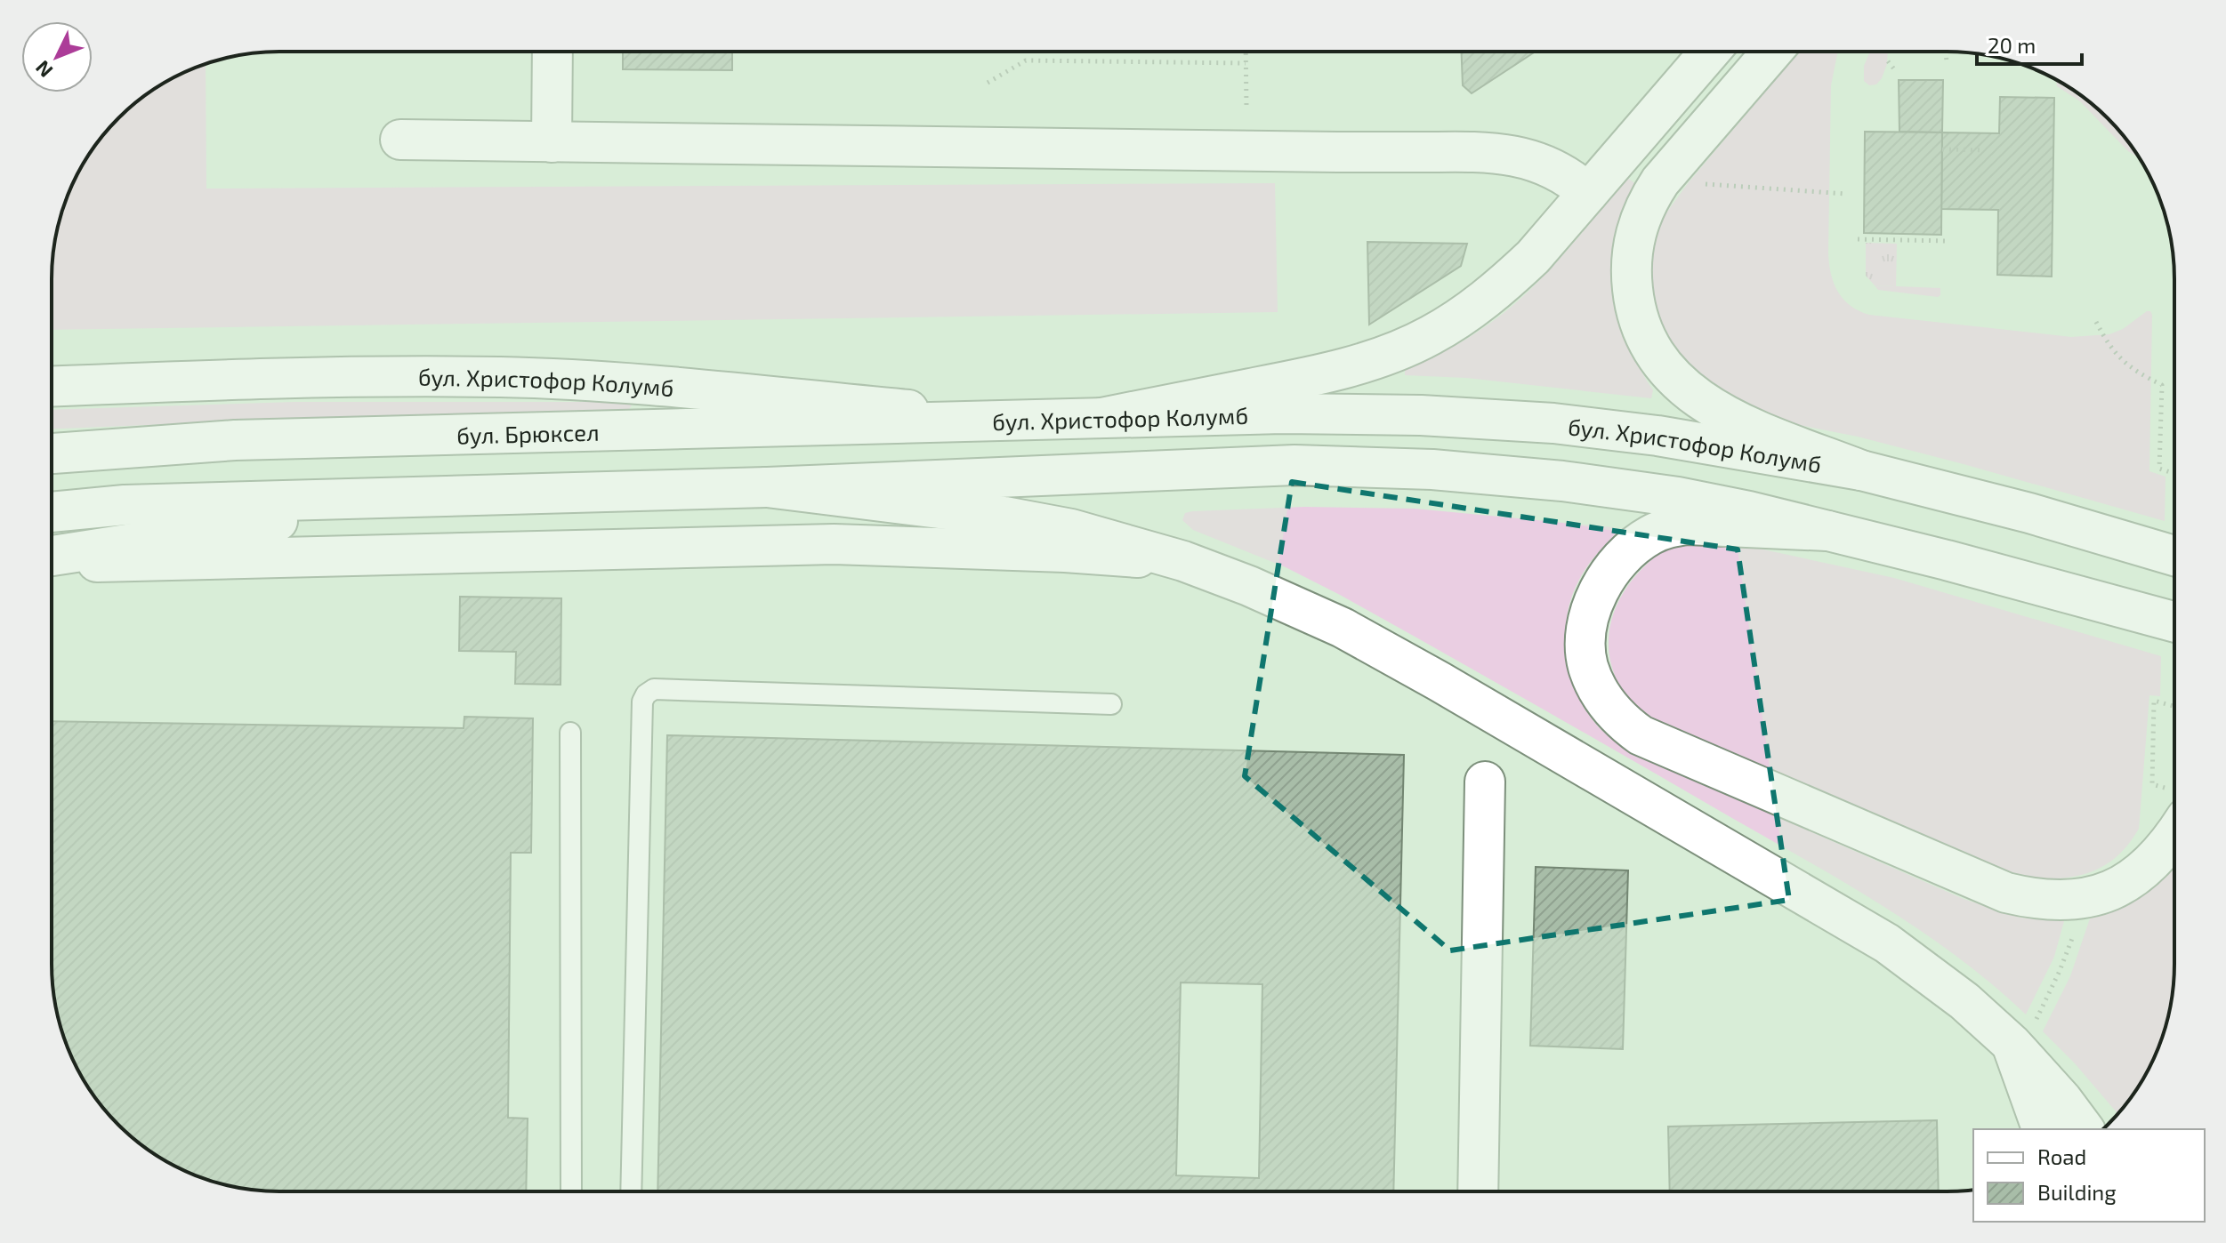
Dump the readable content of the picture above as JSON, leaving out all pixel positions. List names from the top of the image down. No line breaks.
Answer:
{"streets":{"main road":["бул. Христофор Колумб","бул. Брюксел"]},"crossings":[["бул. Христофор Колумб","бул. Брюксел"]],"legend":["Road","Building"],"scale_bar":"20 m","north":"bottom left"}
